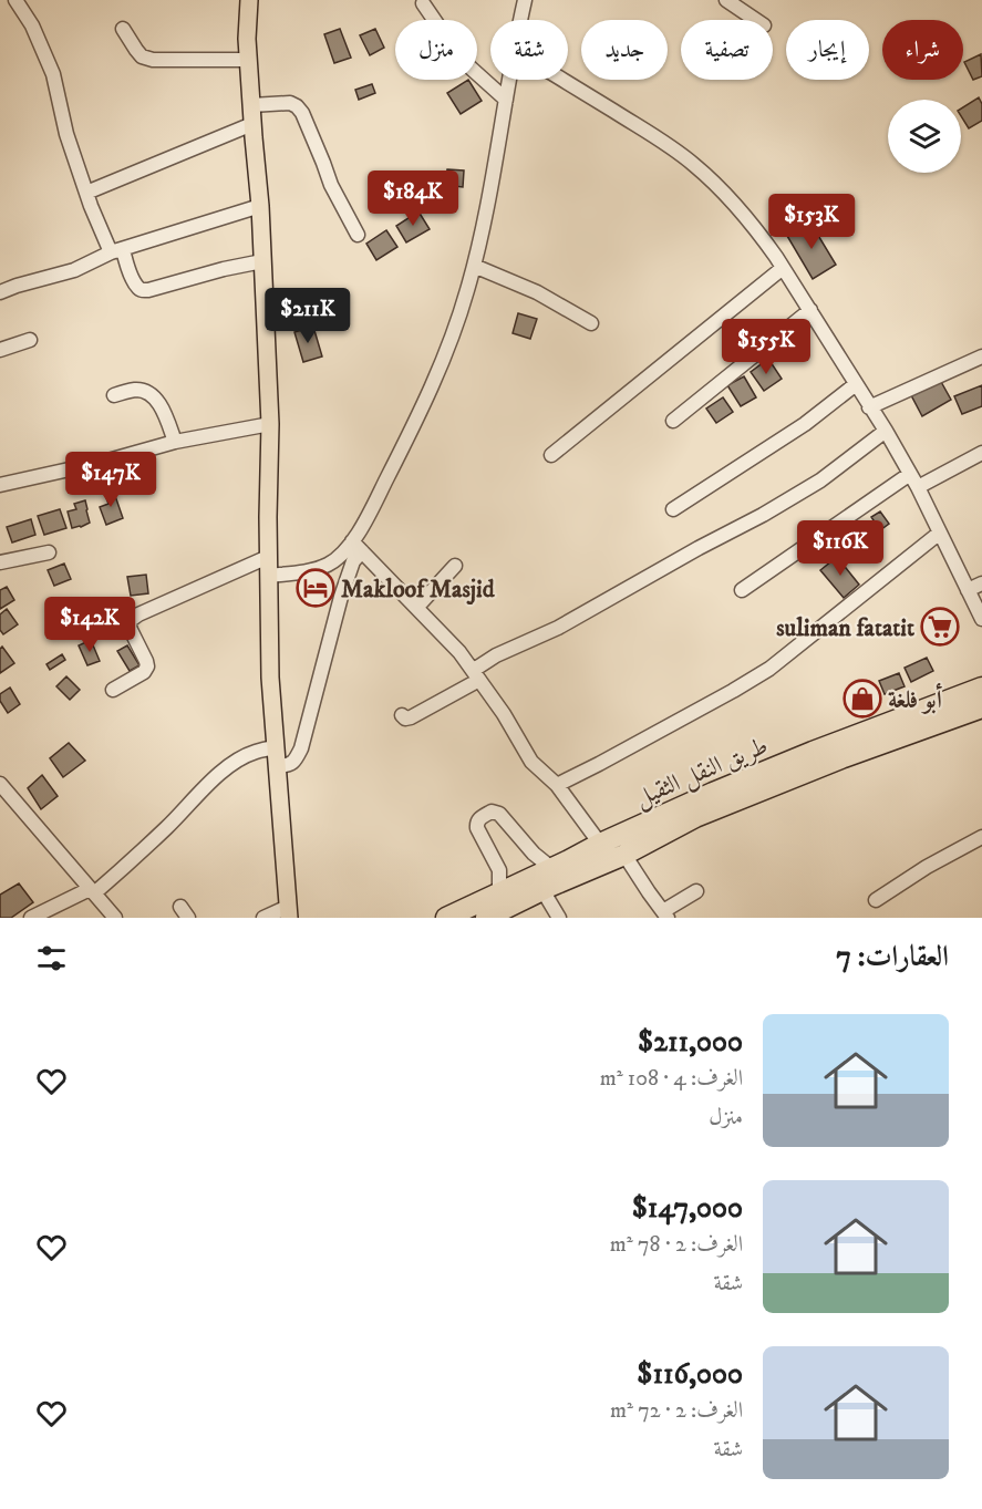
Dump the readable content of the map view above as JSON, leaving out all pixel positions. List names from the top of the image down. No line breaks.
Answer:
{"streets":{"highway":["طريق النقل الثقيل"]},"places":{"hotel":["Makloof Masjid"],"supermarket":["suliman fatatit"],"shop":["أبو فلغة"]},"page":{"chip":["شراء","إيجار","تصفية","جديد","شقة","منزل"],"price":["$184K","$153K","$211K","$155K","$147K","$116K","$142K"],"heading":"العقارات: 7","list":[{"name":"$211,000","note":"الغرف: 4 · 108 m² · منزل"},{"name":"$147,000","note":"الغرف: 2 · 78 m² · شقة"},{"name":"$116,000","note":"الغرف: 2 · 72 m² · شقة"}]}}
